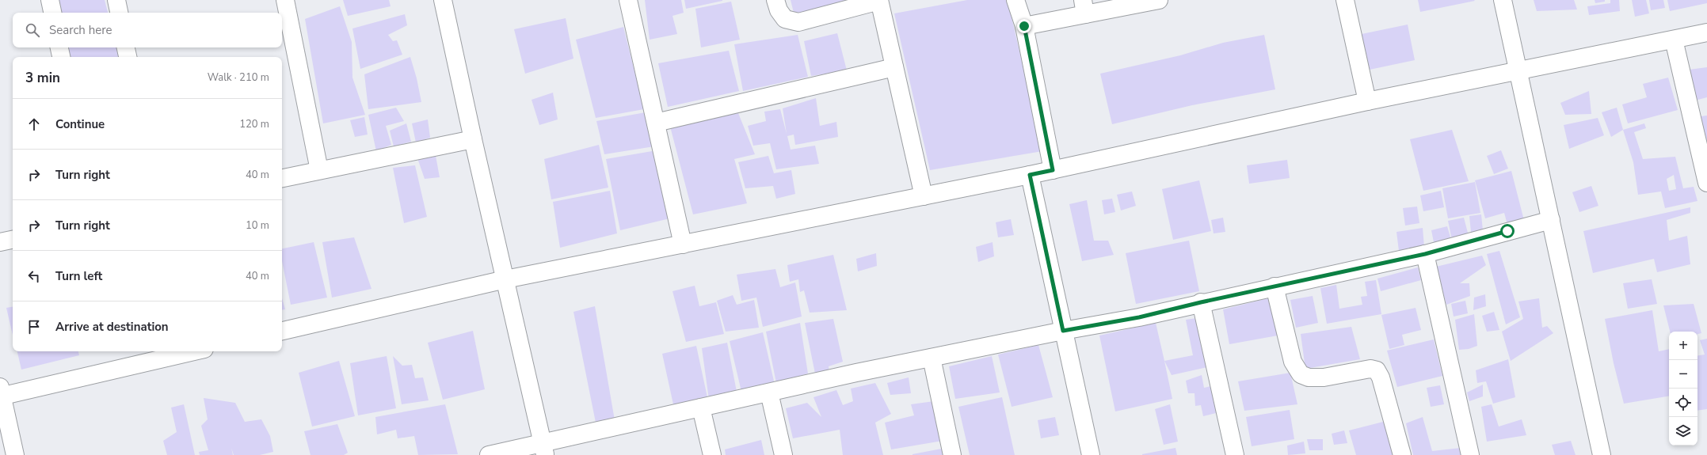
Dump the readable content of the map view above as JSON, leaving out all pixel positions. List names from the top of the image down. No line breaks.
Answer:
{"page":{"search":"Search here","heading":["3 min","Walk · 210 m"],"list":[["Continue","120 m"],["Turn right","40 m"],["Turn right","10 m"],["Turn left","40 m"],"Arrive at destination"],"map_buttons":["+","−"]}}
